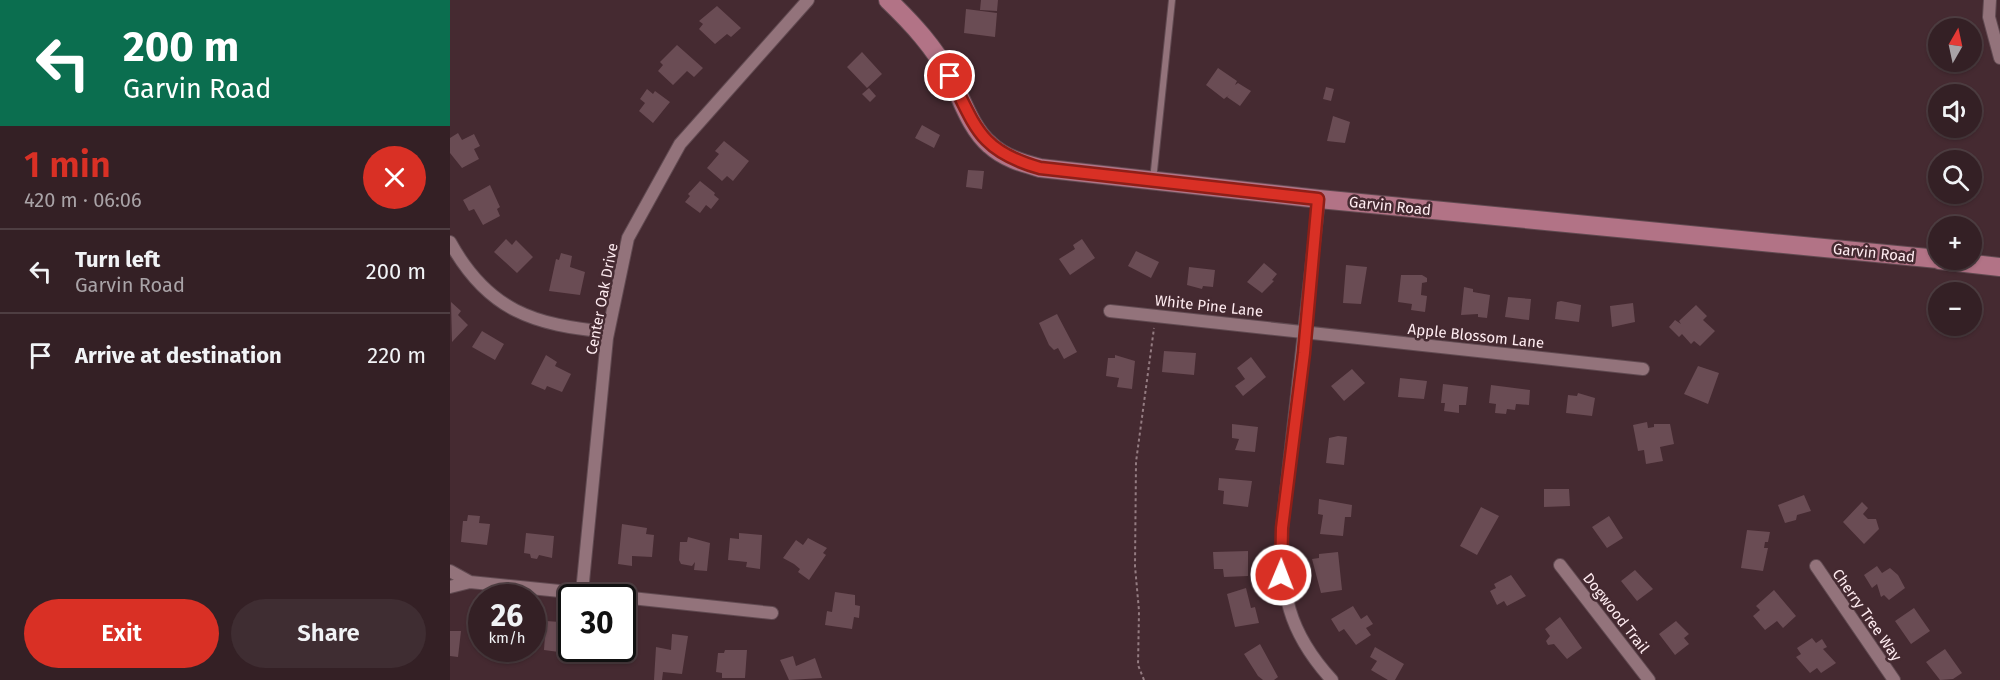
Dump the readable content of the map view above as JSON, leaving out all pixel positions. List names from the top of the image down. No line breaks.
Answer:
{"streets":{"street":["Garvin Road","Center Oak Drive","White Pine Lane","Apple Blossom Lane","Dogwood Trail","Cherry Tree Way"]},"crossings":[["White Pine Lane","Apple Blossom Lane"]],"north":"top","page":{"turn":["200 m","Garvin Road"],"map_buttons":["+","−"],"heading":["1 min","420 m · 06:06"],"list":[{"name":"Turn left","note":"Garvin Road","value":"200 m"},{"name":"Arrive at destination","value":"220 m"}],"speed":"26 km/h","limit":"30","buttons":["Exit","Share"]}}
